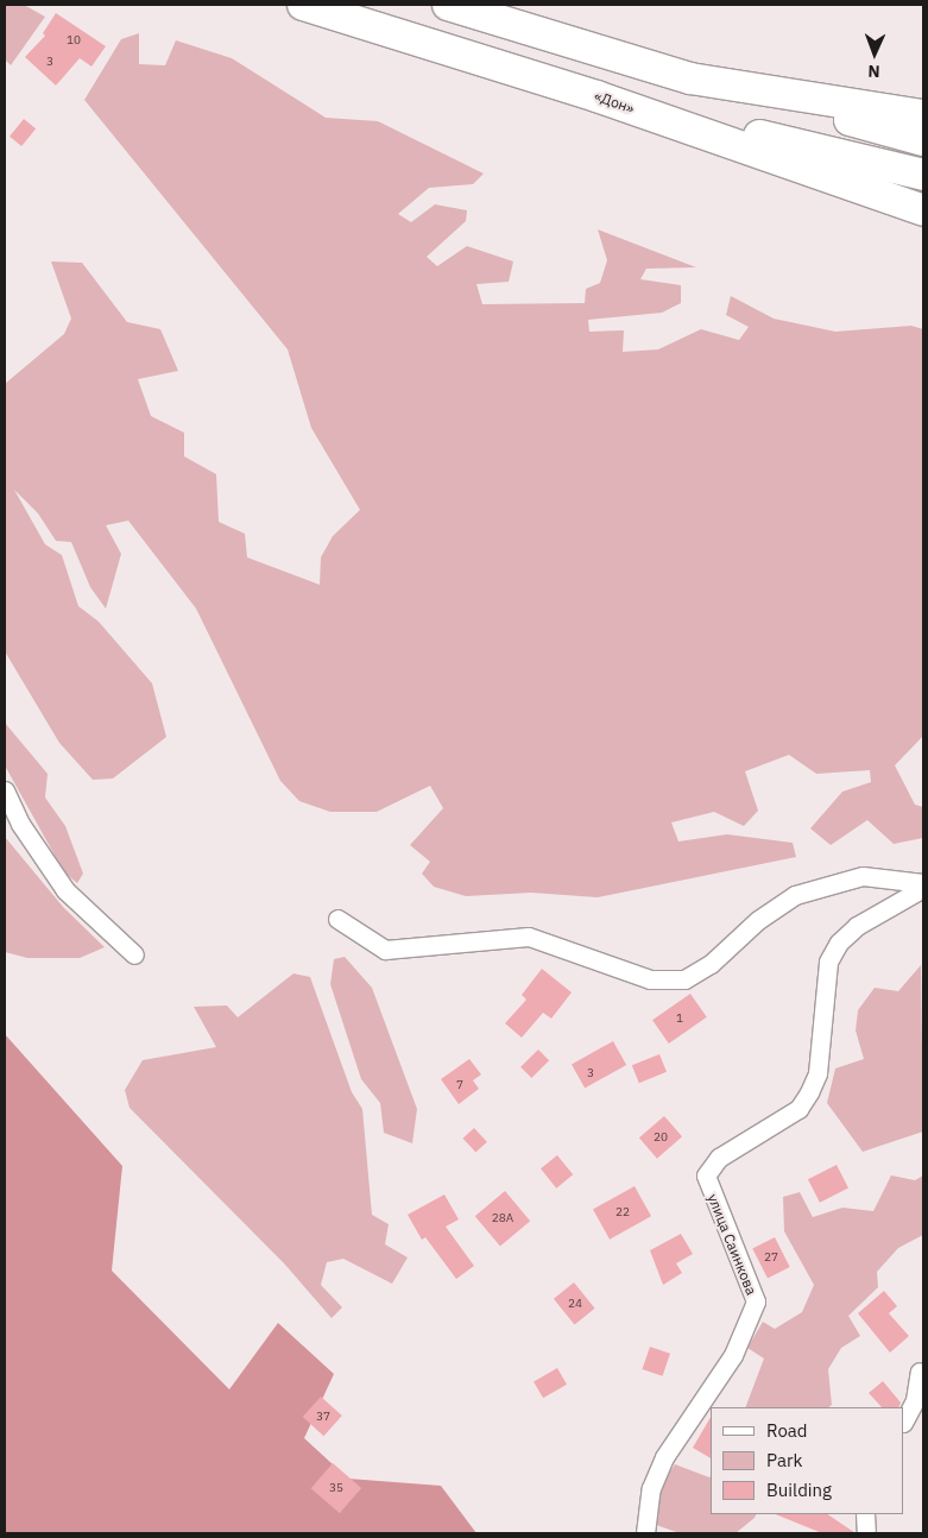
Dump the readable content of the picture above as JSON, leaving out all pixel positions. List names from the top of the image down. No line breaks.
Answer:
{"streets":{"highway":["«Дон»"],"street":["улица Саинкова"]},"house_numbers":["10","3","1","3","7","20","22","28А","27","24","37","35"],"legend":["Road","Park","Building"],"north":"bottom"}
